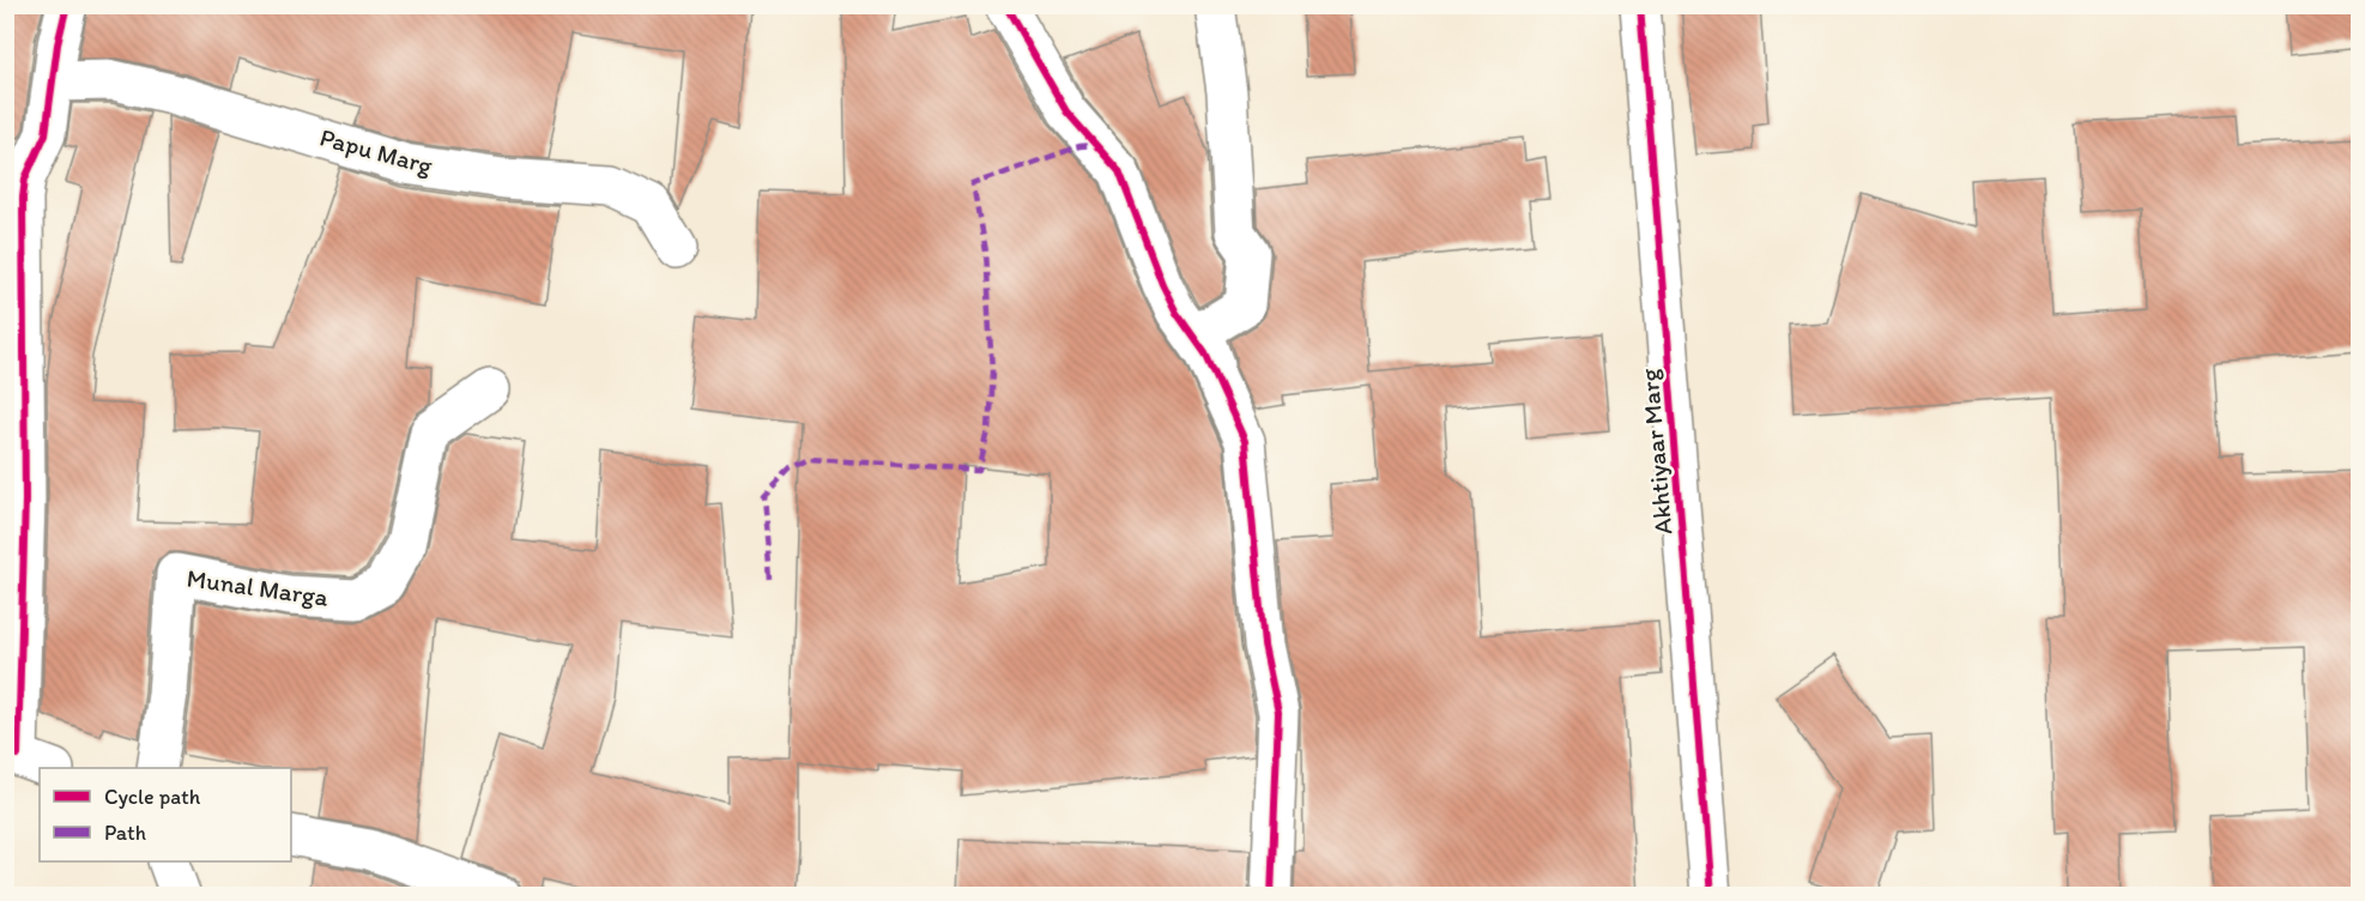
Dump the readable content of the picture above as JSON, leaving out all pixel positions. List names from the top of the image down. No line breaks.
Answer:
{"streets":{"street":["Papu Marg","Akhtiyaar Marg","Munal Marga"]},"legend":["Cycle path","Path"]}
